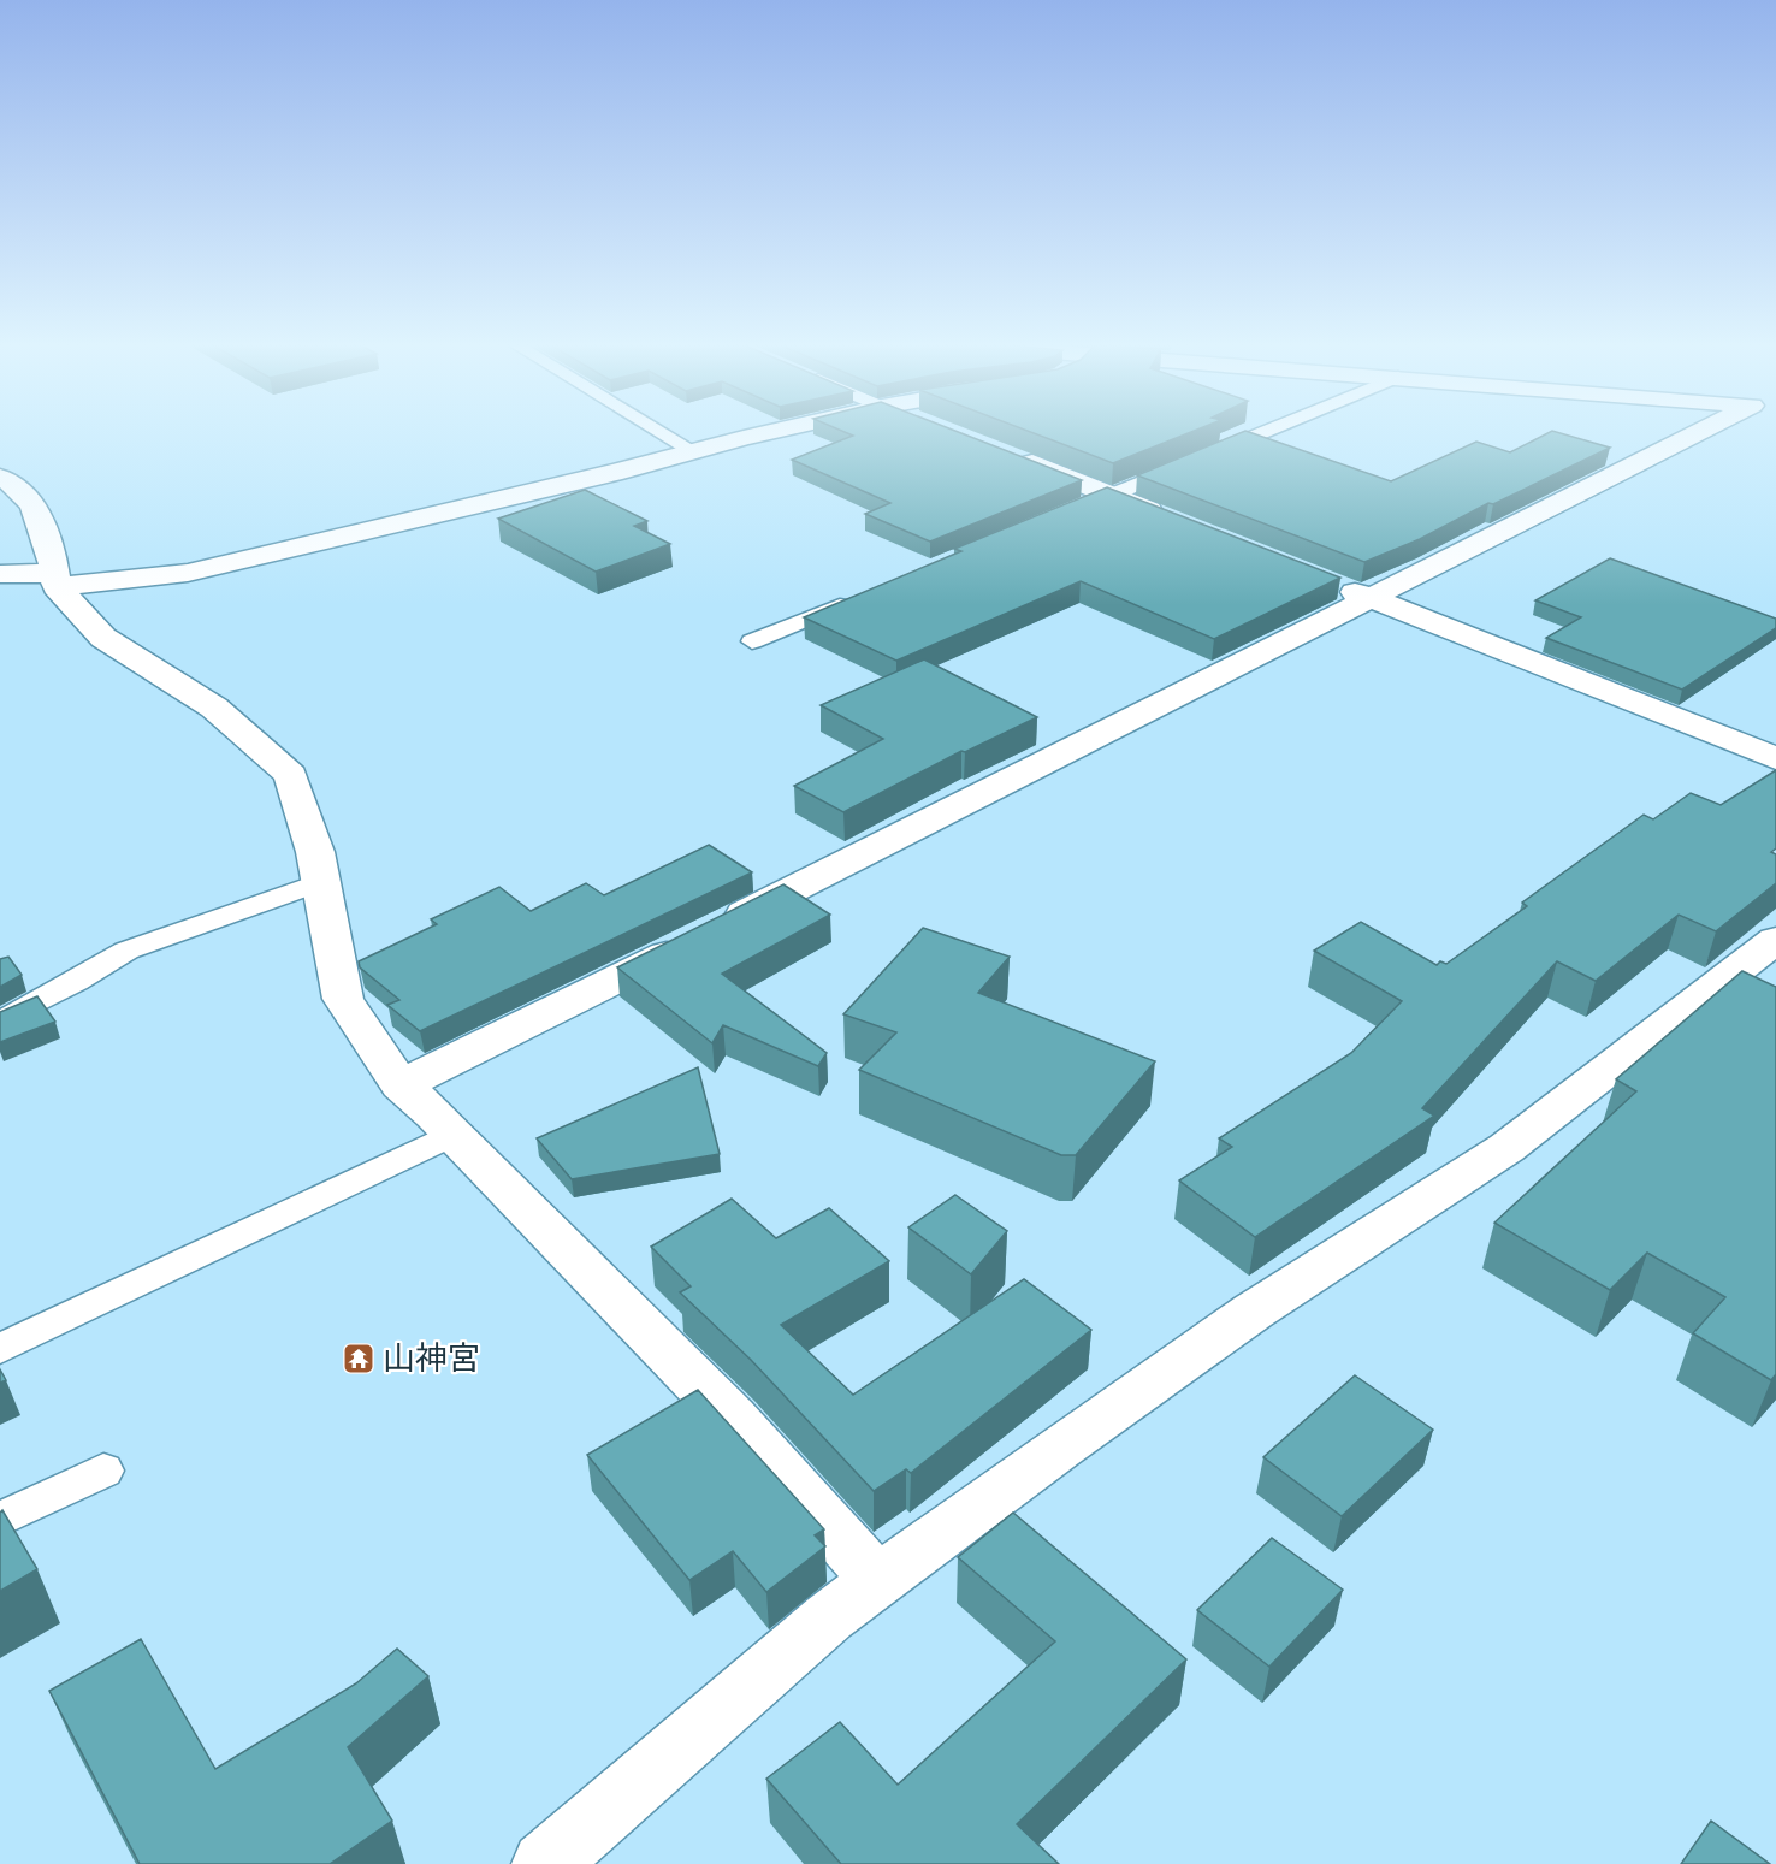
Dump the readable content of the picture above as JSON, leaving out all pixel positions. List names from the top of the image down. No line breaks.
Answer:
{"places":{"temple":["山神宮"]}}
